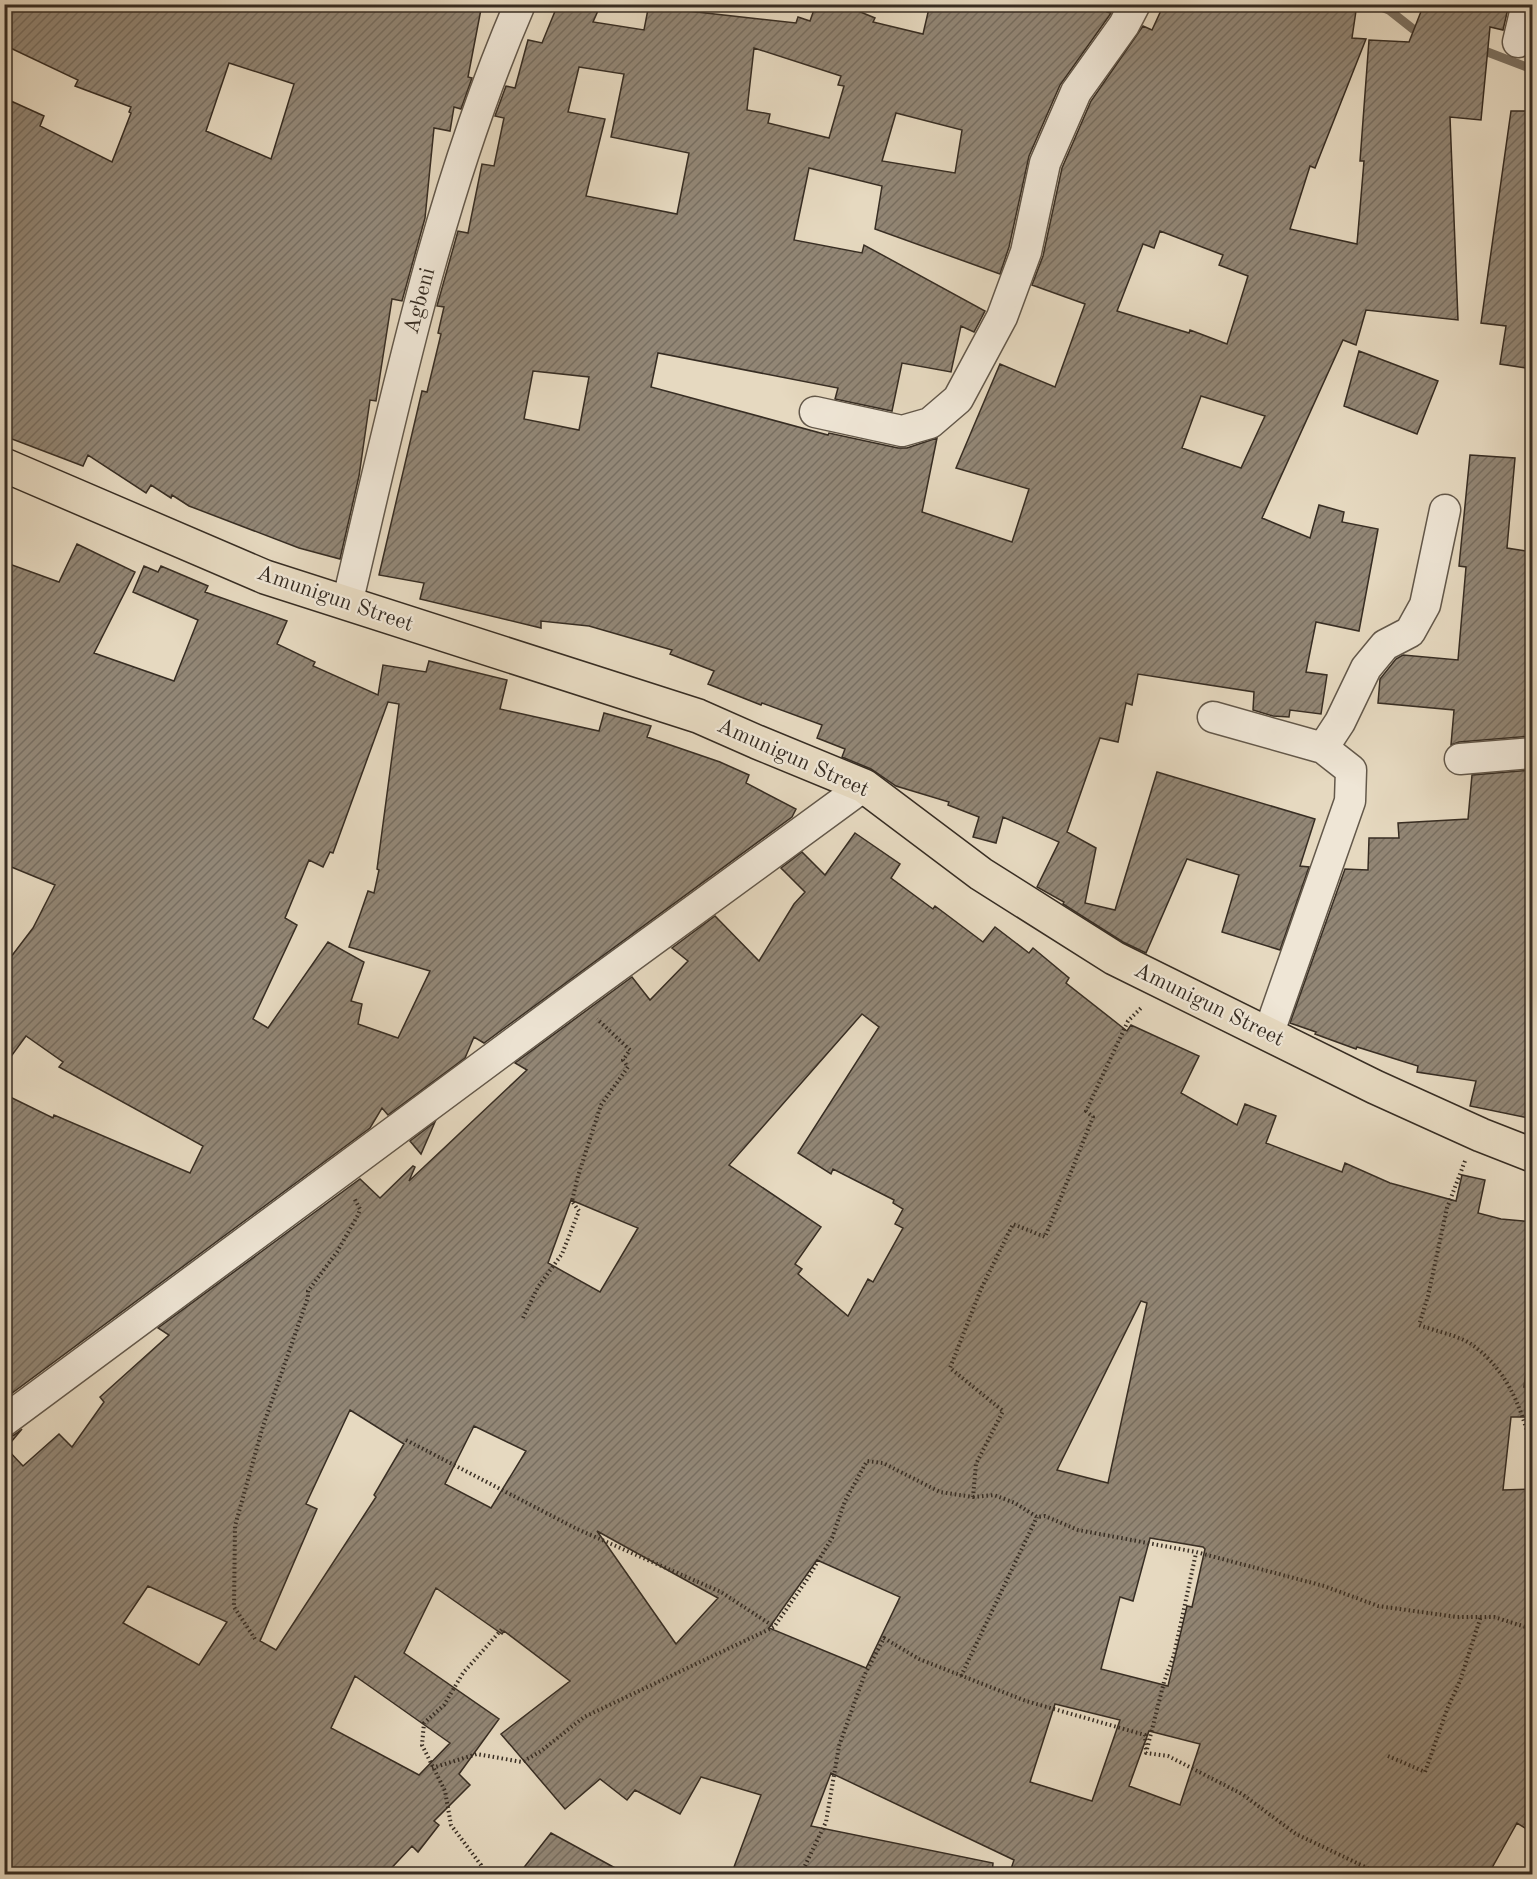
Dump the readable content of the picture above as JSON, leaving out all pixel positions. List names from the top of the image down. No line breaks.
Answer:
{"streets":{"main road":["Amunigun Street"],"street":["Agbeni"]},"crossings":[["Agbeni","Amunigun Street"]]}
